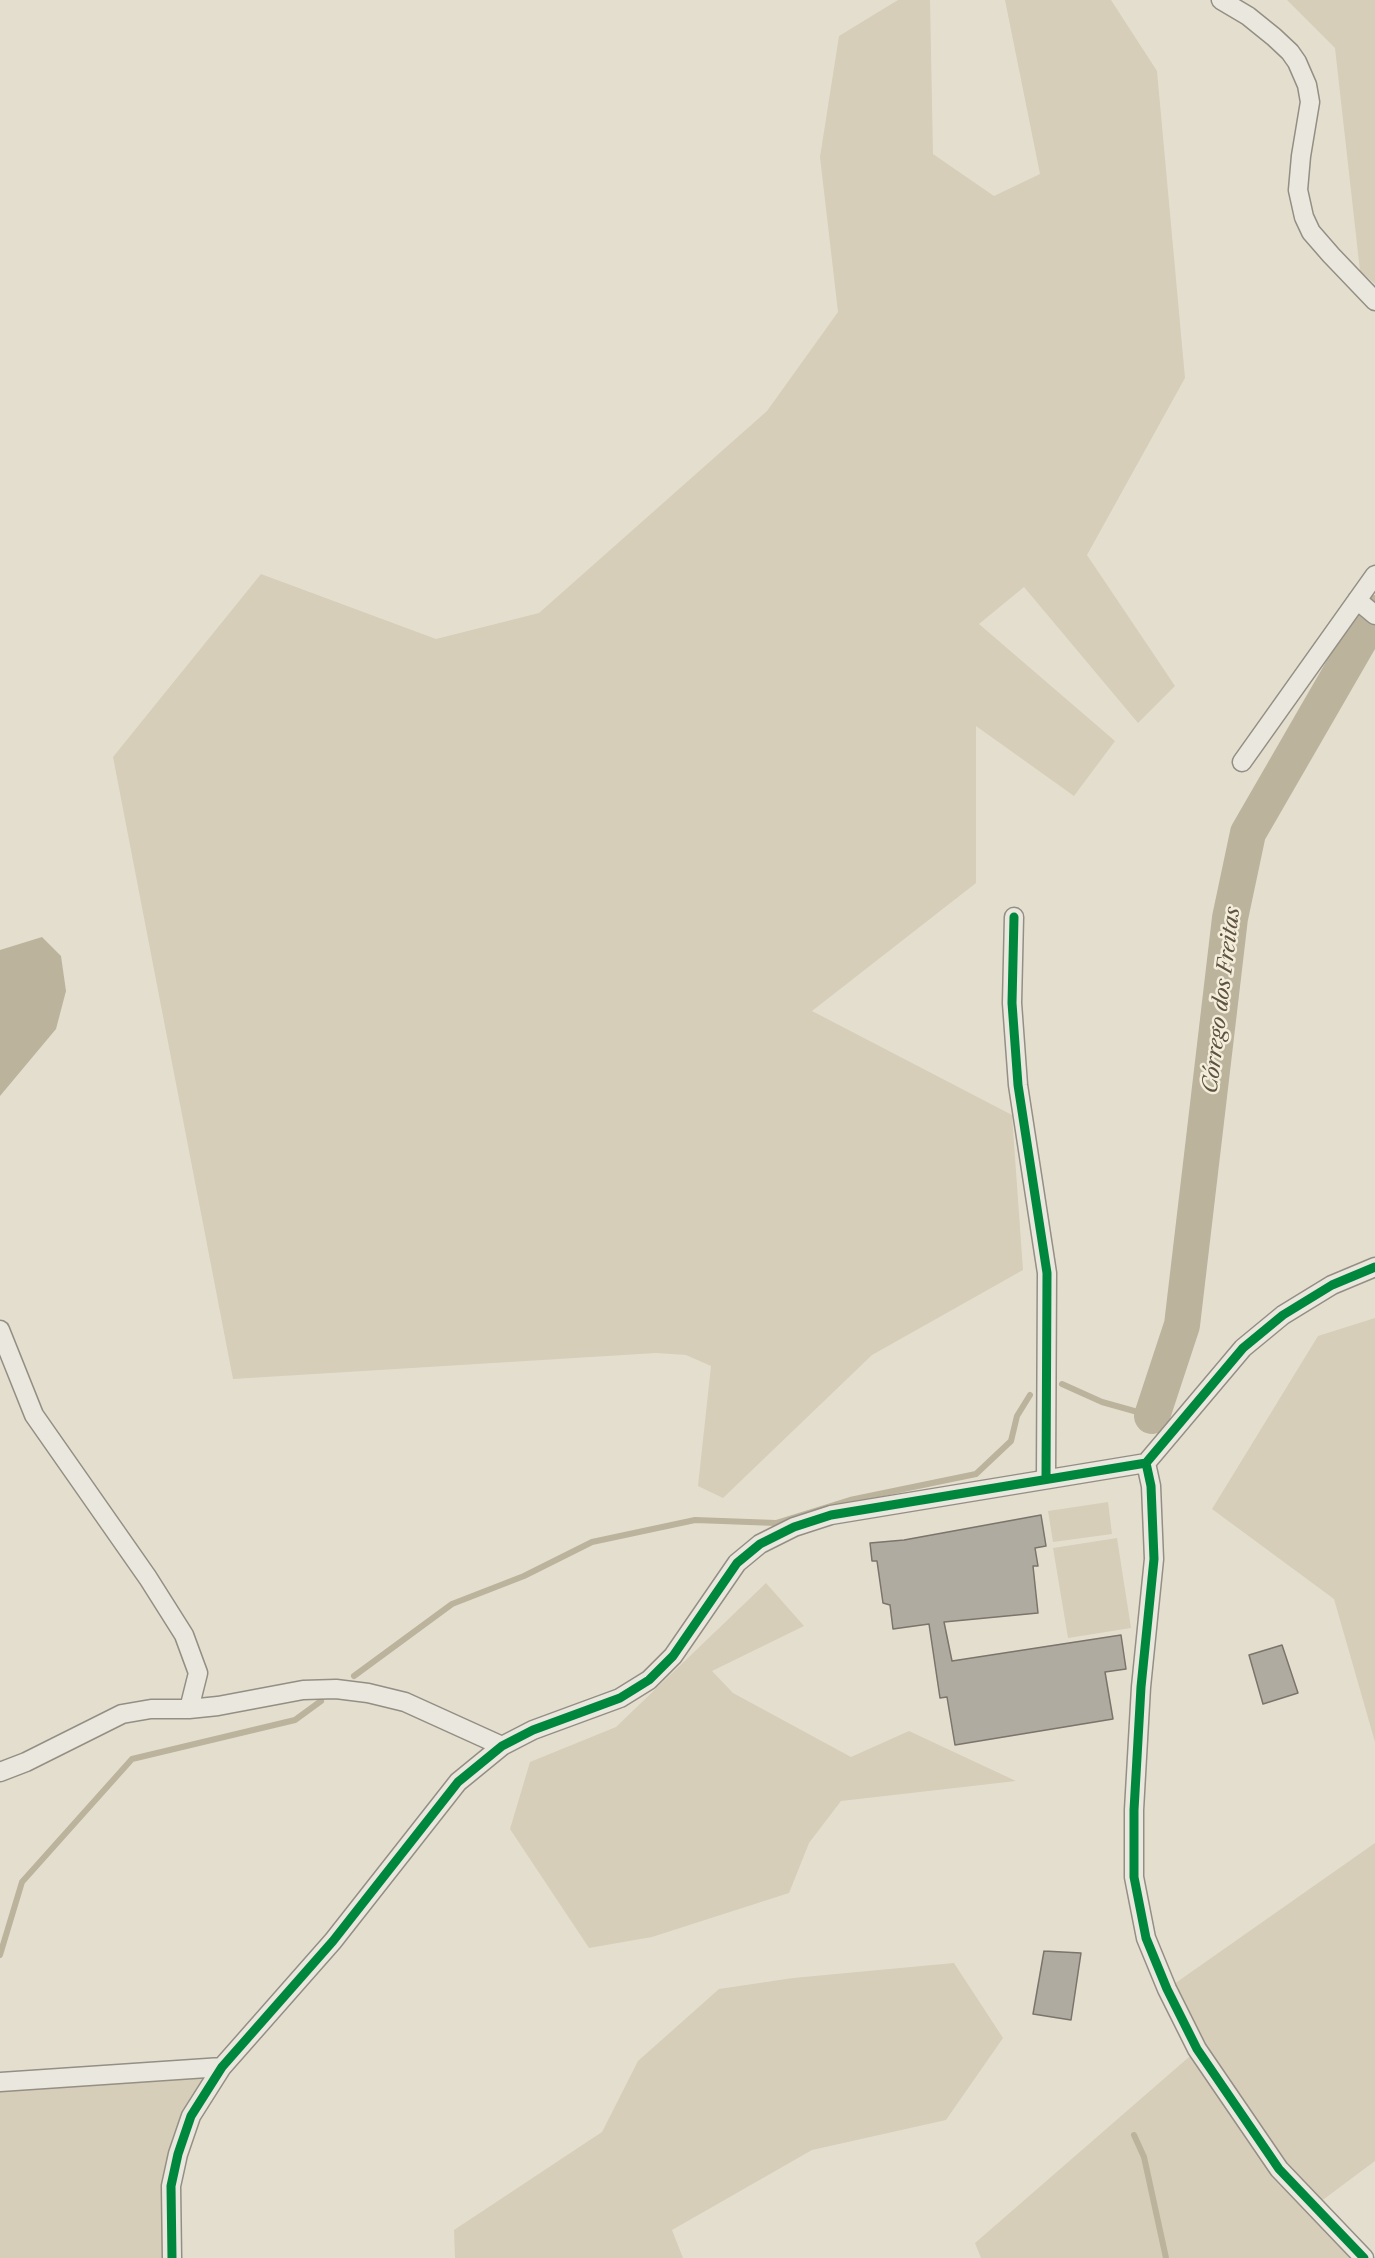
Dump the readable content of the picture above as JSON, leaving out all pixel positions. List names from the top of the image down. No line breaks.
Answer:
{"water":["Córrego dos Freitas"]}
